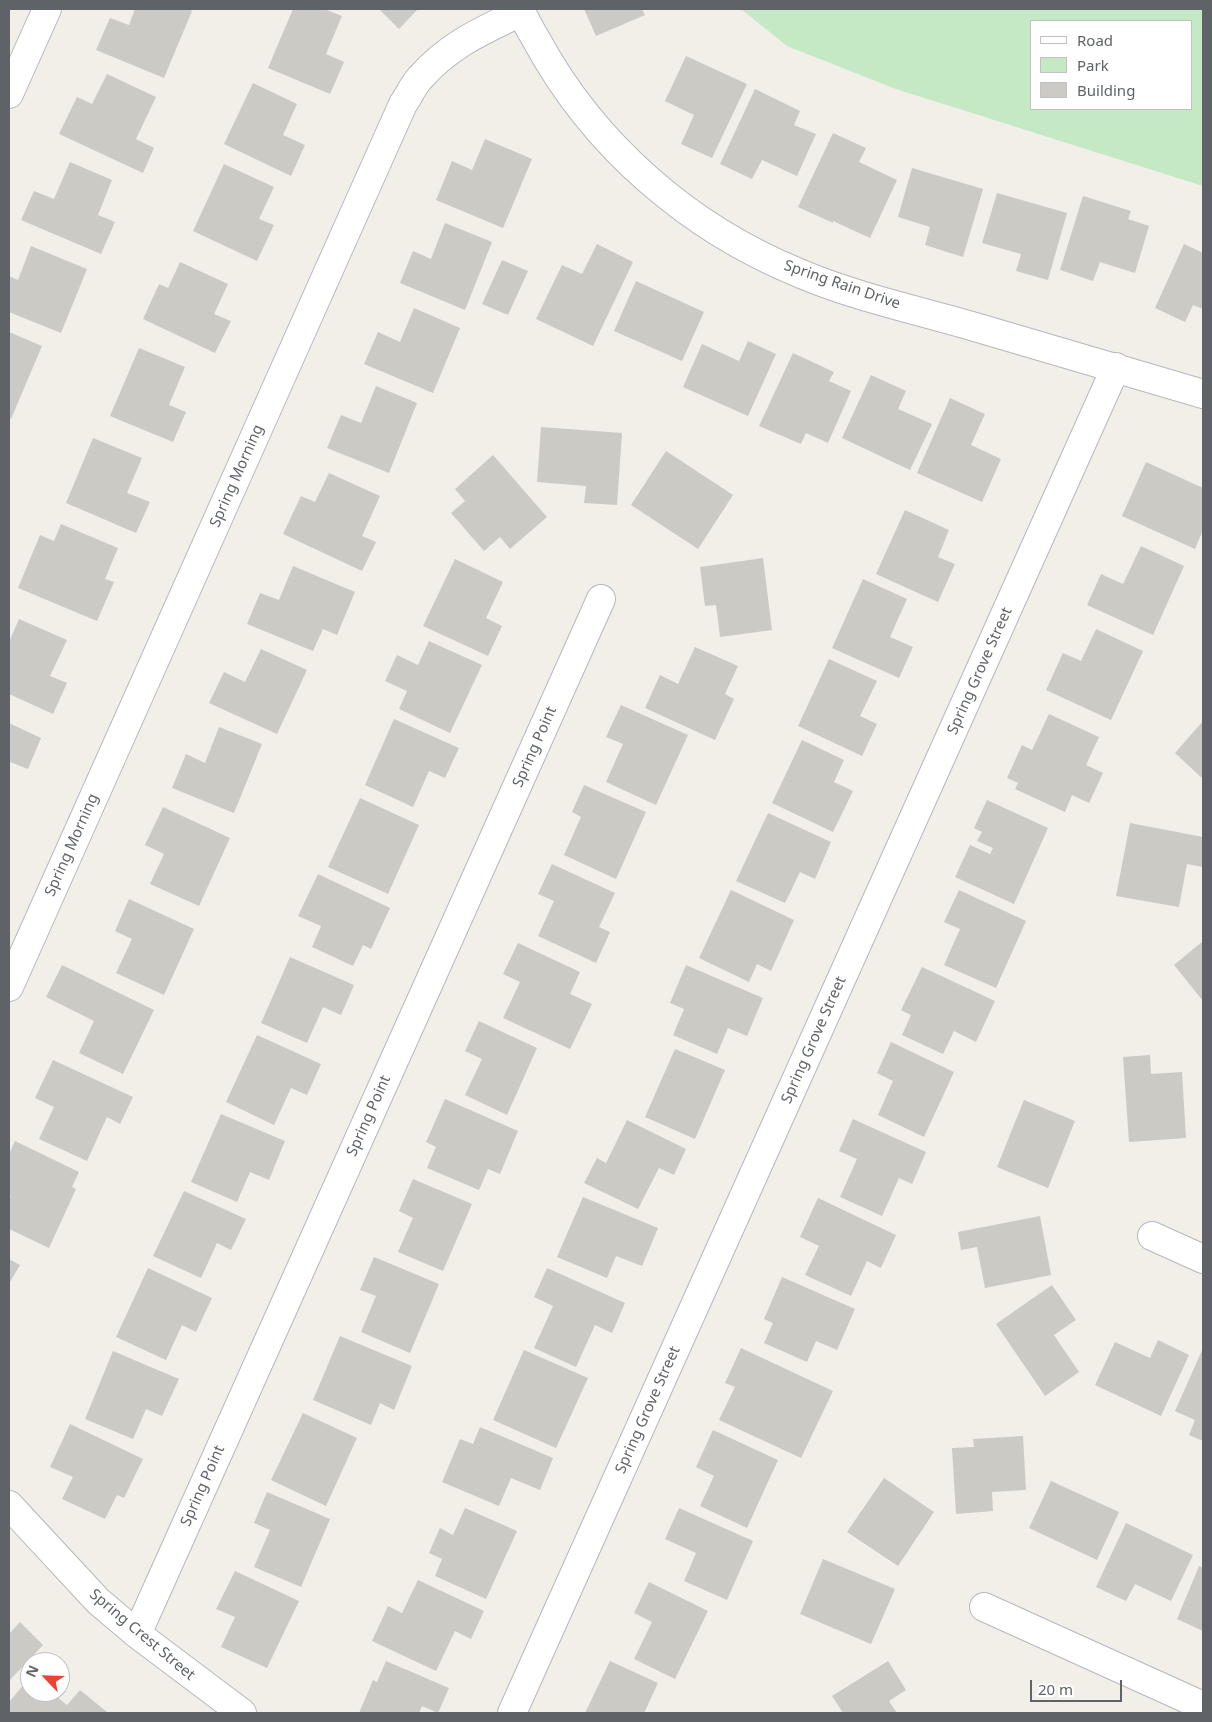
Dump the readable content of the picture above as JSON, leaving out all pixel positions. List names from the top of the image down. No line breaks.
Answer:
{"streets":{"street":["Spring Rain Drive","Spring Morning","Spring Grove Street","Spring Point","Spring Crest Street"]},"crossings":[["Spring Rain Drive","Spring Morning"],["Spring Rain Drive","Spring Grove Street"],["Spring Point","Spring Crest Street"]],"legend":["Road","Park","Building"],"scale_bar":"20 m","north":"top left"}
